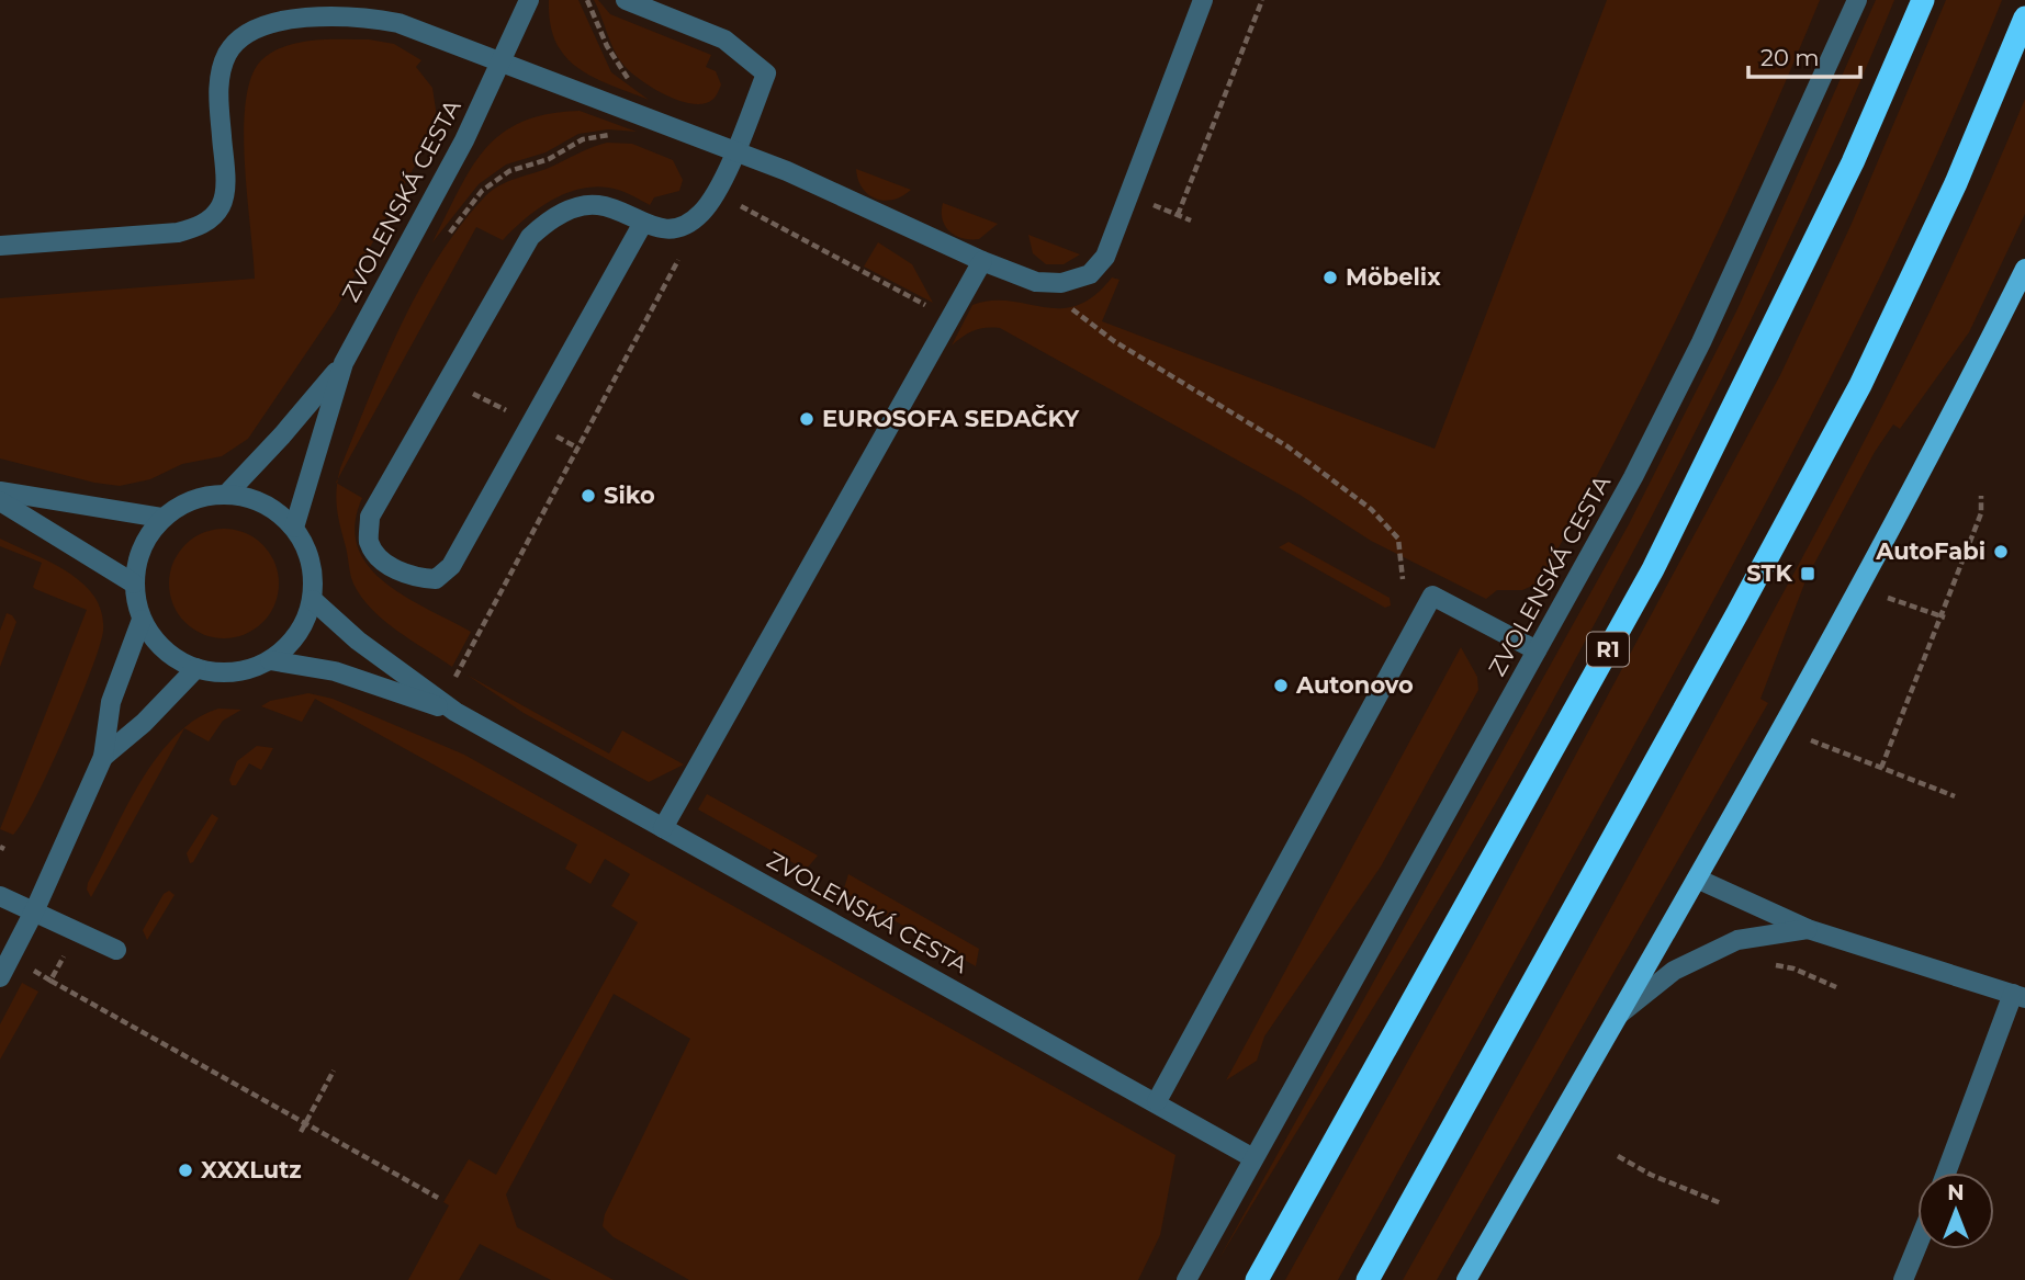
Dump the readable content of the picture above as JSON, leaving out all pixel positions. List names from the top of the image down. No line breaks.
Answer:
{"streets":{"highway":["R1"],"street":["ZVOLENSKÁ CESTA"]},"places":{"other":["Möbelix","EUROSOFA SEDAČKY","Siko","AutoFabi","Autonovo","XXXLutz"],"transit":["STK"]},"scale_bar":"20 m","north":"top"}
